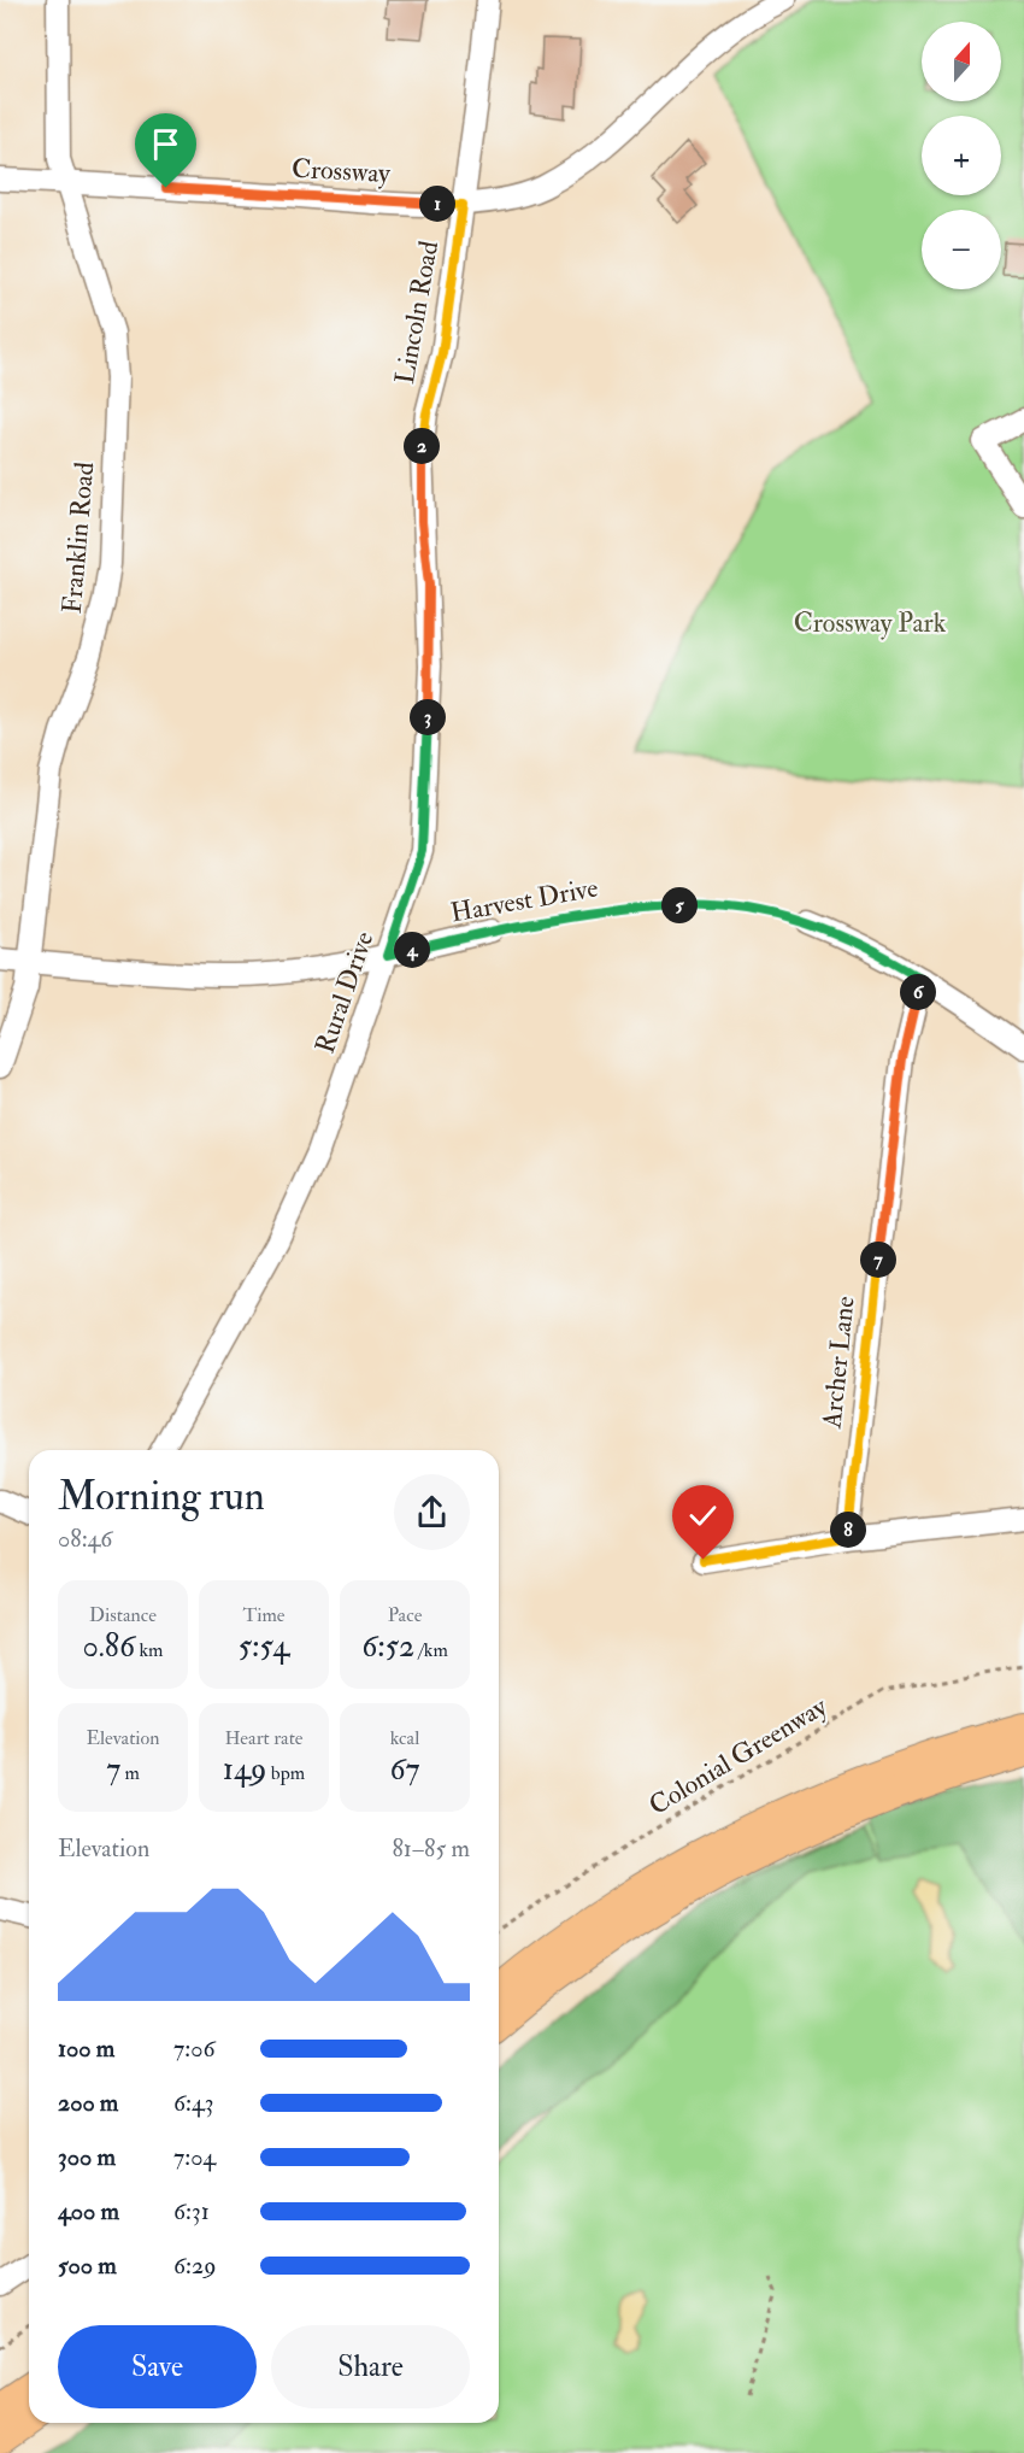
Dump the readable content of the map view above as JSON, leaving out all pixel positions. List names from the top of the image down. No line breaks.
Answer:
{"streets":{"street":["Crossway","Lincoln Road","Franklin Road","Harvest Drive","Rural Drive","Archer Lane"],"path":["Colonial Greenway"]},"crossings":[["Crossway","Lincoln Road"],["Crossway","Franklin Road"],["Lincoln Road","Rural Drive"],["Franklin Road","Harvest Drive"],["Harvest Drive","Rural Drive"]],"parks":["Crossway Park"],"north":"top","page":{"map_buttons":["+","−"],"pins":["1","2","3","5","4","6","7","8"],"heading":["Morning run","08:46"],"stats":[["Distance","0.86 km"],["Time","5:54"],["Pace","6:52 /km"],["Elevation","7 m"],["Heart rate","149 bpm"],["kcal","67"]],"chart":["Elevation","81–85 m"],"list":[{"name":"100 m","note":"7:06"},{"name":"200 m","note":"6:43"},{"name":"300 m","note":"7:04"},{"name":"400 m","note":"6:31"},{"name":"500 m","note":"6:29"}],"buttons":["Save","Share"]}}
